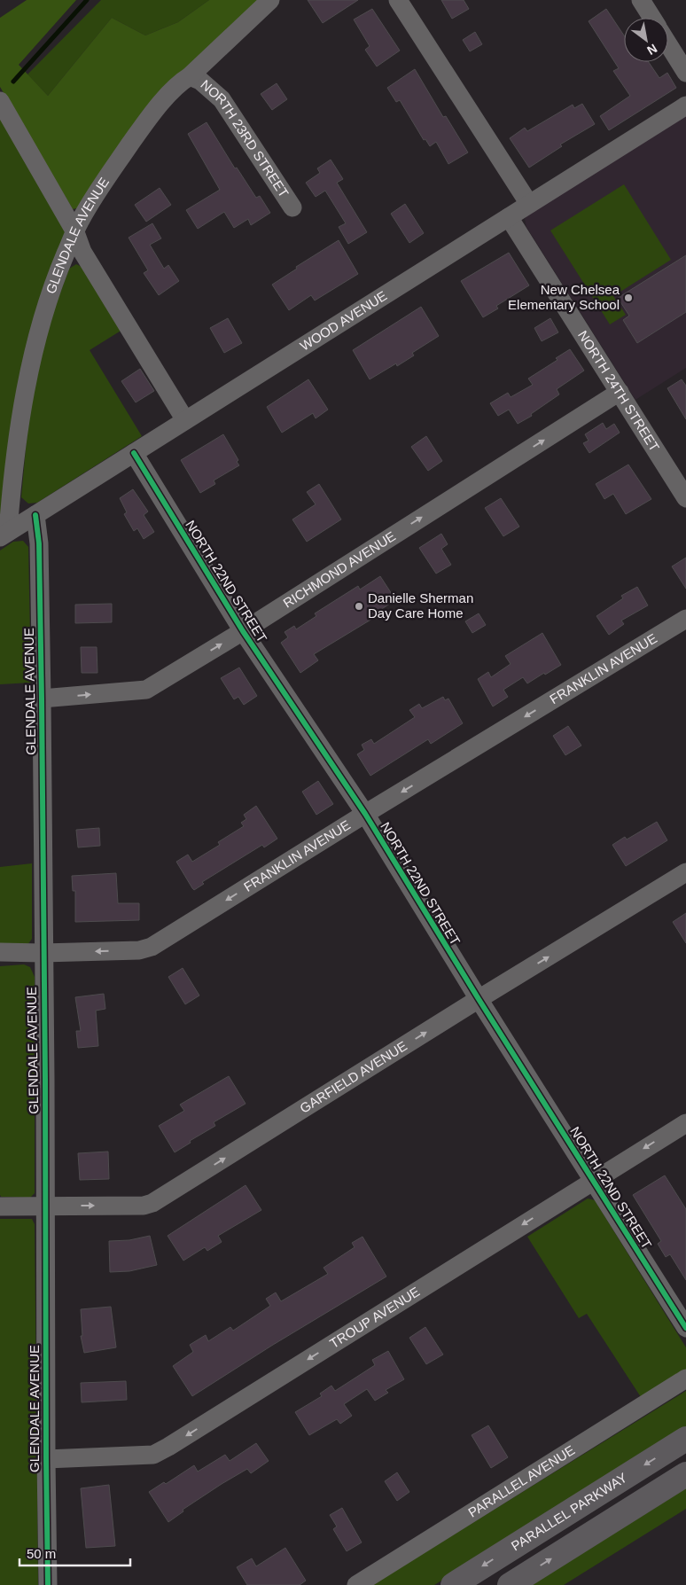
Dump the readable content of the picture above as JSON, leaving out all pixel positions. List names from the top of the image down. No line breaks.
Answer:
{"streets":{"main road":["PARALLEL PARKWAY"],"street":["NORTH 23RD STREET","GLENDALE AVENUE","WOOD AVENUE","NORTH 24TH STREET","RICHMOND AVENUE","NORTH 22ND STREET","FRANKLIN AVENUE","GARFIELD AVENUE","TROUP AVENUE","PARALLEL AVENUE"]},"crossings":[["NORTH 23RD STREET","GLENDALE AVENUE"],["GLENDALE AVENUE","WOOD AVENUE"],["GLENDALE AVENUE","RICHMOND AVENUE"],["GLENDALE AVENUE","FRANKLIN AVENUE"],["GLENDALE AVENUE","GARFIELD AVENUE"],["GLENDALE AVENUE","TROUP AVENUE"],["WOOD AVENUE","NORTH 24TH STREET"],["WOOD AVENUE","NORTH 22ND STREET"],["NORTH 24TH STREET","RICHMOND AVENUE"],["RICHMOND AVENUE","NORTH 22ND STREET"],["NORTH 22ND STREET","FRANKLIN AVENUE"],["NORTH 22ND STREET","GARFIELD AVENUE"],["NORTH 22ND STREET","TROUP AVENUE"]],"one_way":["RICHMOND AVENUE","FRANKLIN AVENUE","GARFIELD AVENUE","TROUP AVENUE"],"places":["New Chelsea Elementary School","Danielle Sherman Day Care Home"],"scale_bar":"50 m","north":"bottom right"}
